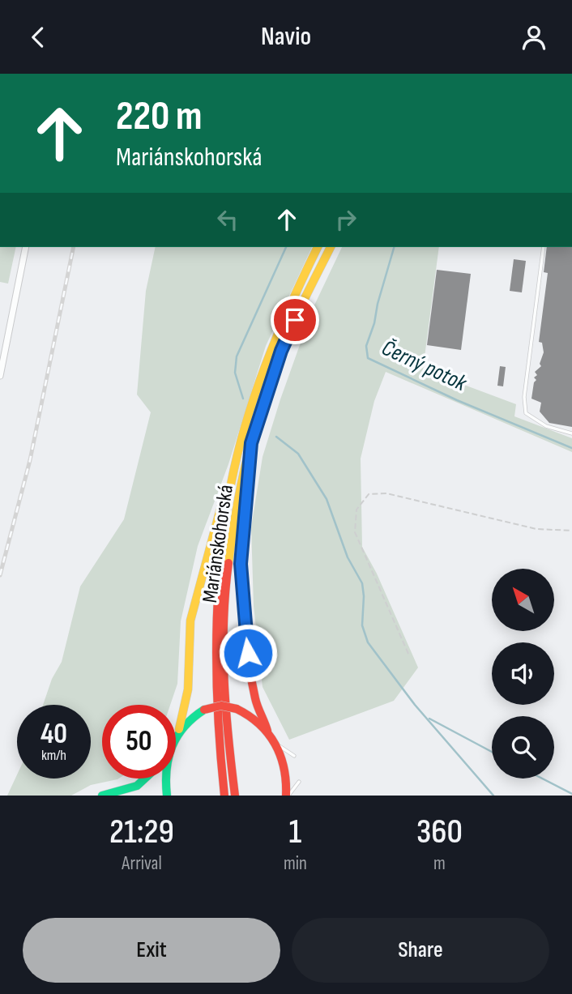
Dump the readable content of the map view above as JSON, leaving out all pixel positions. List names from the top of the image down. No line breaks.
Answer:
{"streets":{"main road":["Mariánskohorská"]},"water":["Černý potok"],"north":"top left","page":{"header":"Navio","turn":["220 m","Mariánskohorská"],"speed":"40 km/h","limit":"50","eta":["21:29","Arrival","1","min","360","m"],"buttons":["Exit","Share"]}}
